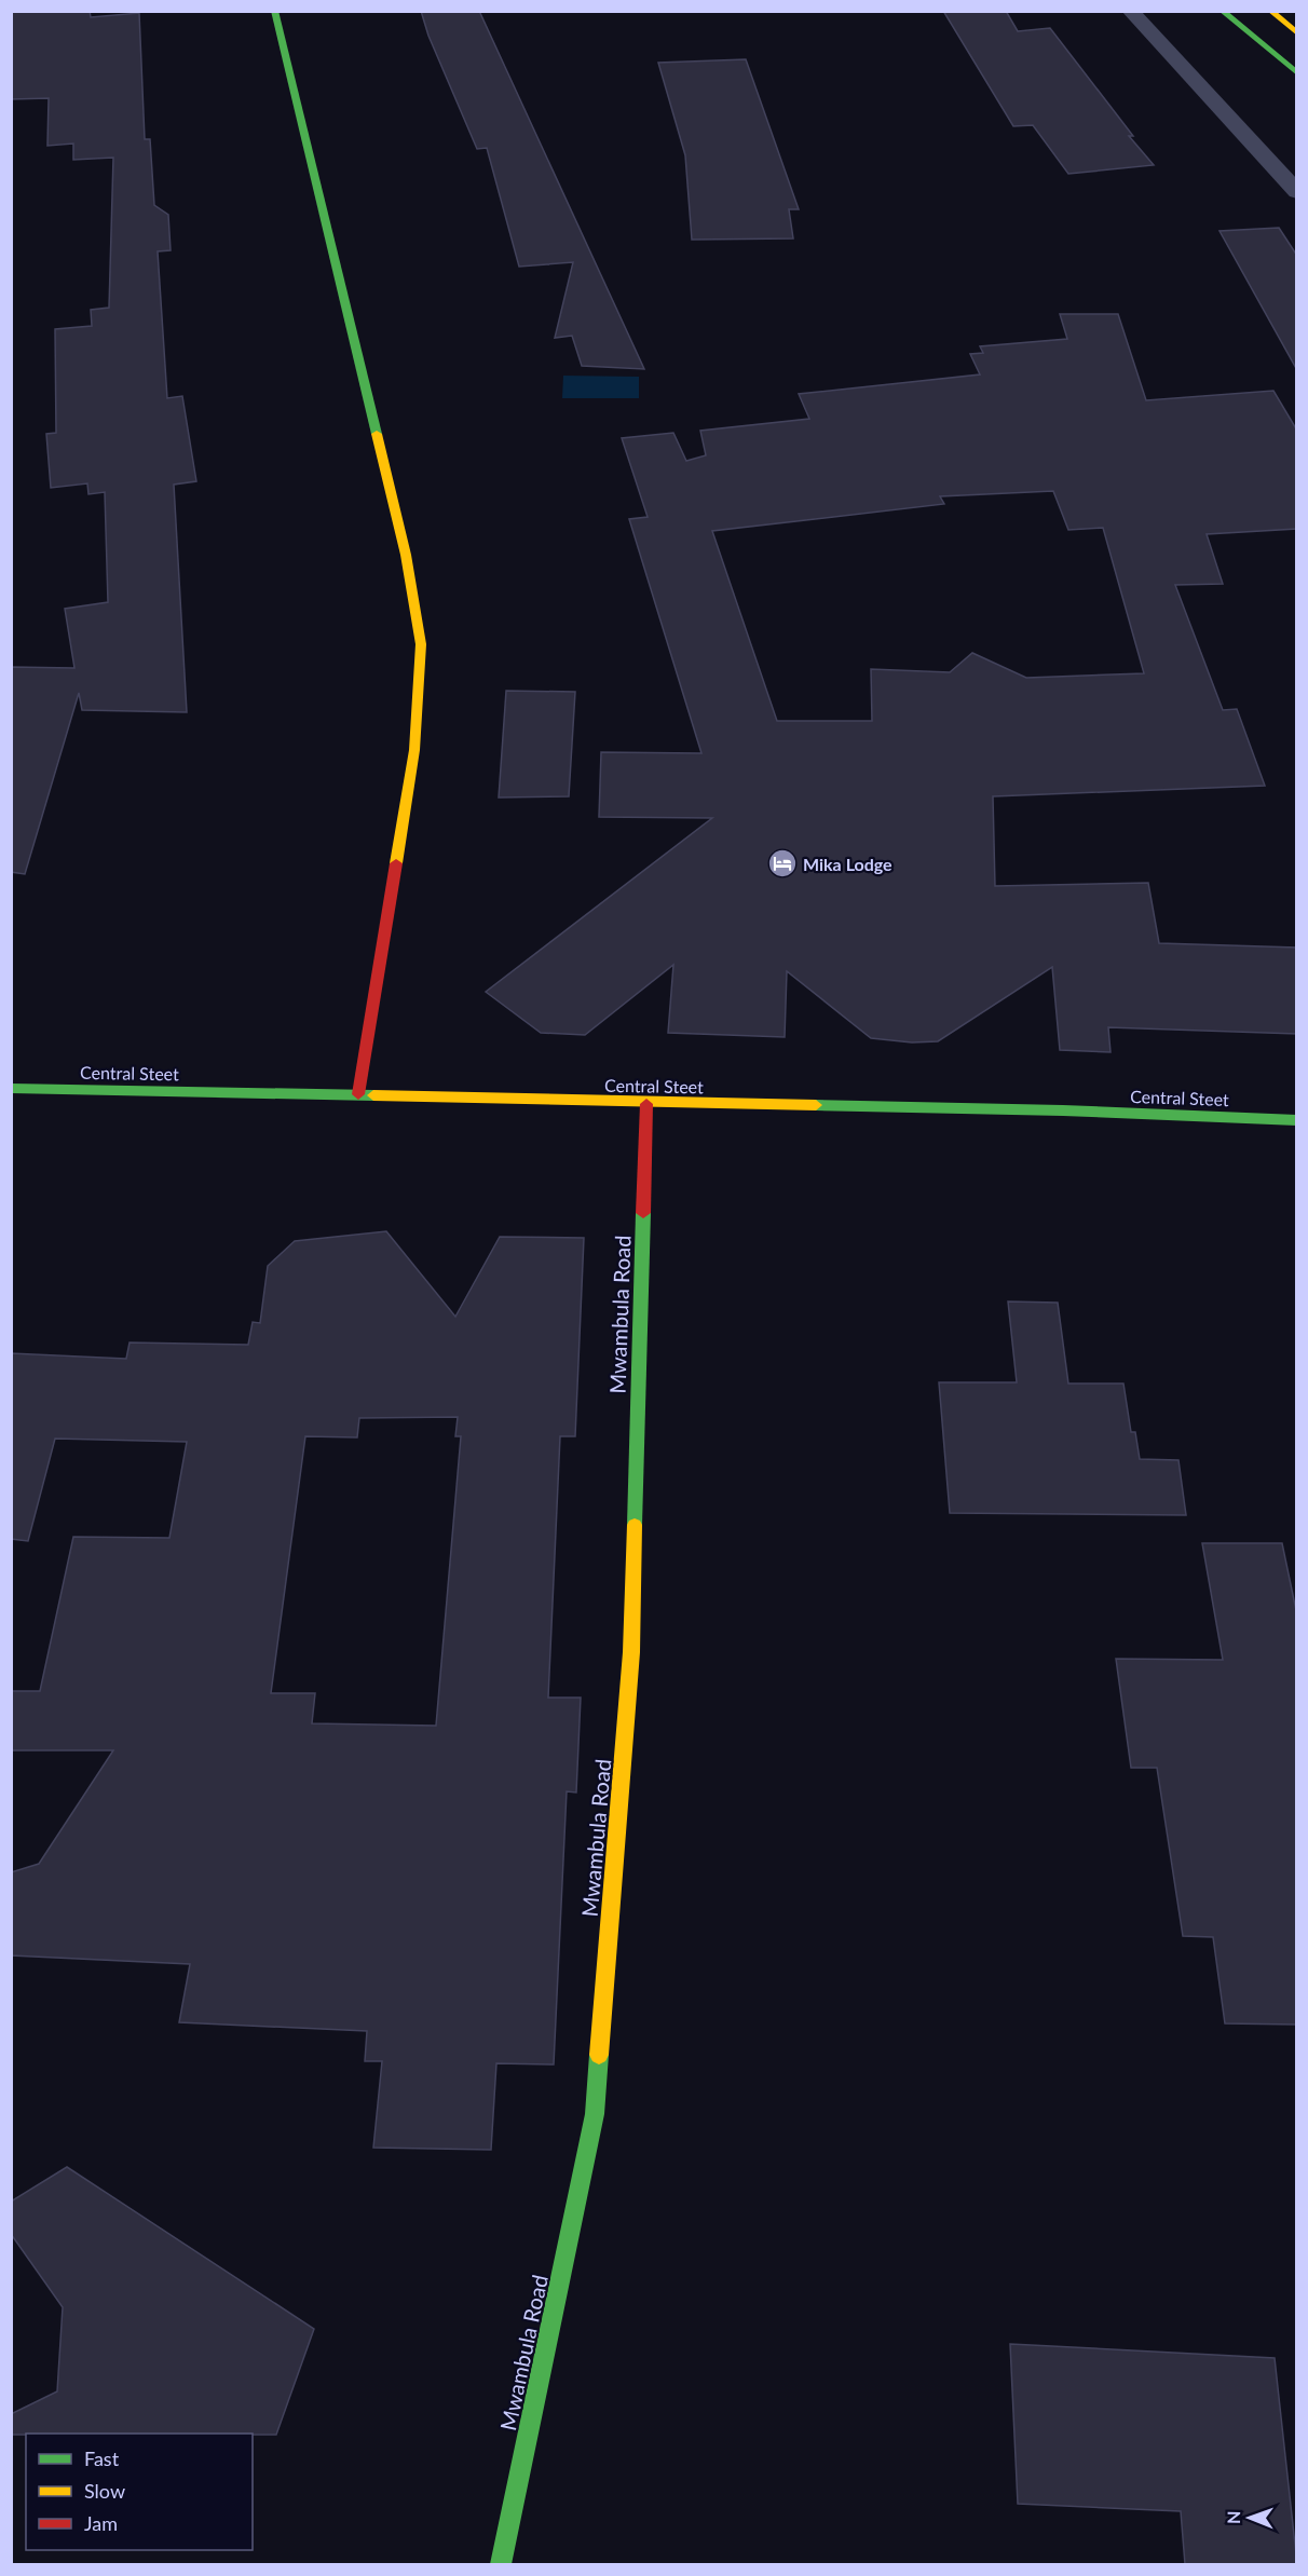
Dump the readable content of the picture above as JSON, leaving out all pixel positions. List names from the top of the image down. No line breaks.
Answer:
{"streets":{"street":["Central Steet","Mwambula Road"]},"crossings":[["Central Steet","Mwambula Road"]],"places":{"hotel":["Mika Lodge"]},"legend":["Fast","Slow","Jam"],"north":"left"}
